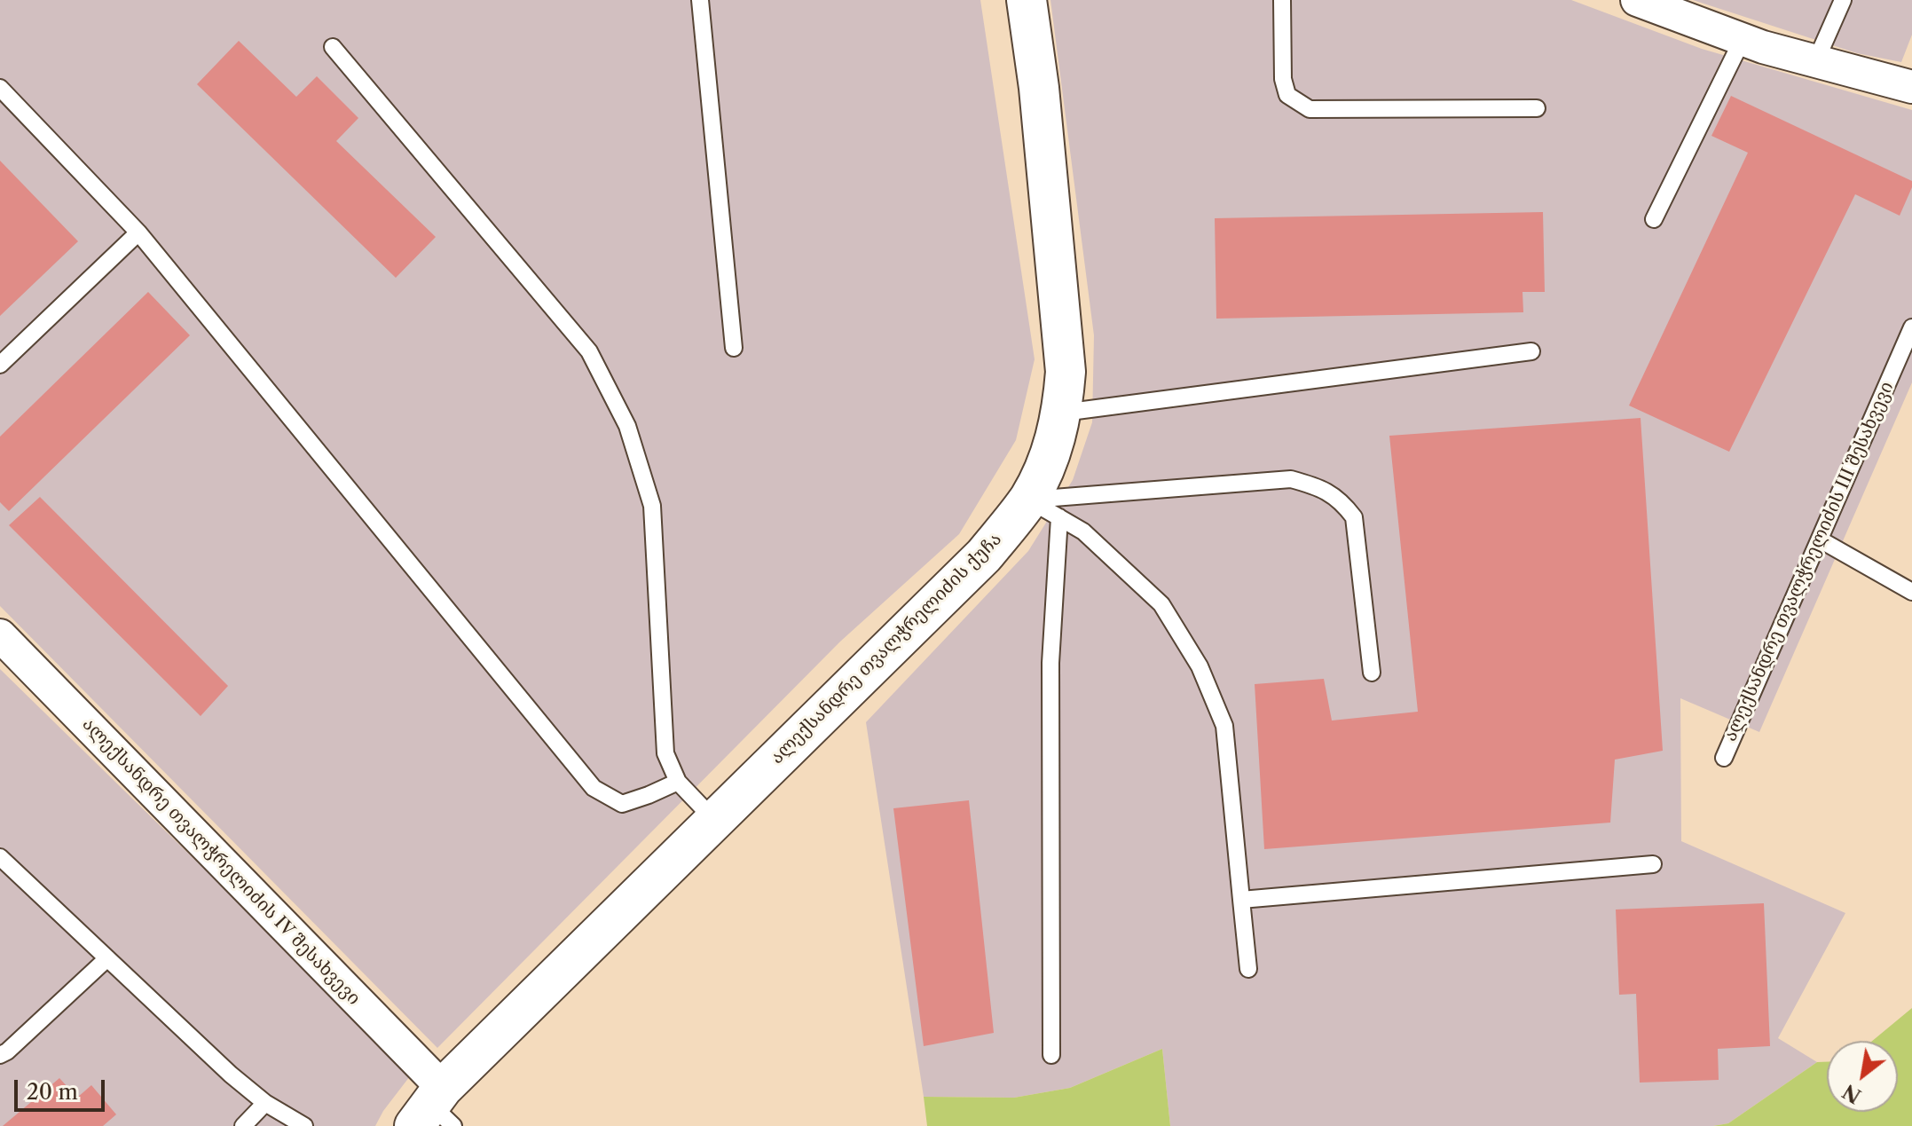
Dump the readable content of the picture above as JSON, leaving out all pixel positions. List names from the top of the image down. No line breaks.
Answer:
{"streets":{"street":["ალექსანდრე თვალჭრელიძის ქუჩა","ალექსანდრე თვალჭრელიძის IV შესახვევი"],"lane":["ალექსანდრე თვალჭრელიძის III შესახვევი"]},"crossings":[["ალექსანდრე თვალჭრელიძის ქუჩა","ალექსანდრე თვალჭრელიძის IV შესახვევი"]],"scale_bar":"20 m","north":"bottom left"}
